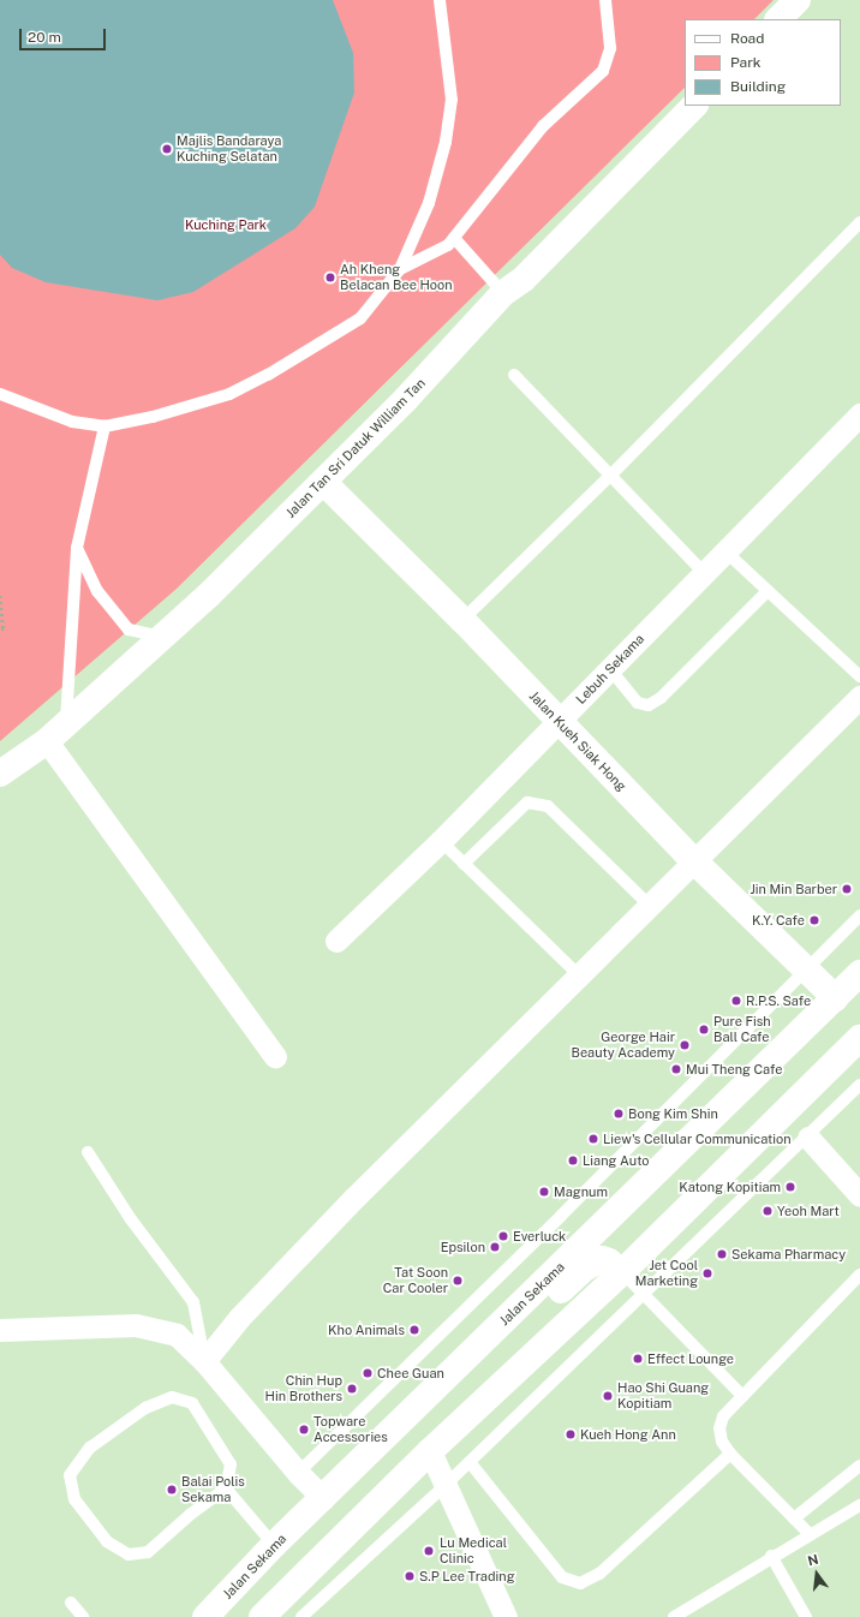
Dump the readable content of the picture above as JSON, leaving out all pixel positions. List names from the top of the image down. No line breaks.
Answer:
{"streets":{"main road":["Jalan Tan Sri Datuk William Tan","Jalan Kueh Siak Hong","Jalan Sekama"],"street":["Lebuh Sekama"]},"crossings":[["Jalan Tan Sri Datuk William Tan","Jalan Kueh Siak Hong"],["Lebuh Sekama","Jalan Kueh Siak Hong"],["Jalan Kueh Siak Hong","Jalan Sekama"]],"parks":["Kuching Park"],"places":["Majlis Bandaraya Kuching Selatan","Ah Kheng Belacan Bee Hoon","Jin Min Barber","K.Y. Cafe","R.P.S. Safe","Pure Fish Ball Cafe","George Hair Beauty Academy","Mui Theng Cafe","Bong Kim Shin","Liew's Cellular Communication","Liang Auto","Katong Kopitiam","Magnum","Yeoh Mart","Everluck","Epsilon","Sekama Pharmacy","Jet Cool Marketing","Tat Soon Car Cooler","Kho Animals","Effect Lounge","Chee Guan","Chin Hup Hin Brothers","Hao Shi Guang Kopitiam","Topware Accessories","Kueh Hong Ann","Balai Polis Sekama","Lu Medical Clinic","S.P Lee Trading"],"legend":["Road","Park","Building"],"scale_bar":"20 m","north":"top"}
